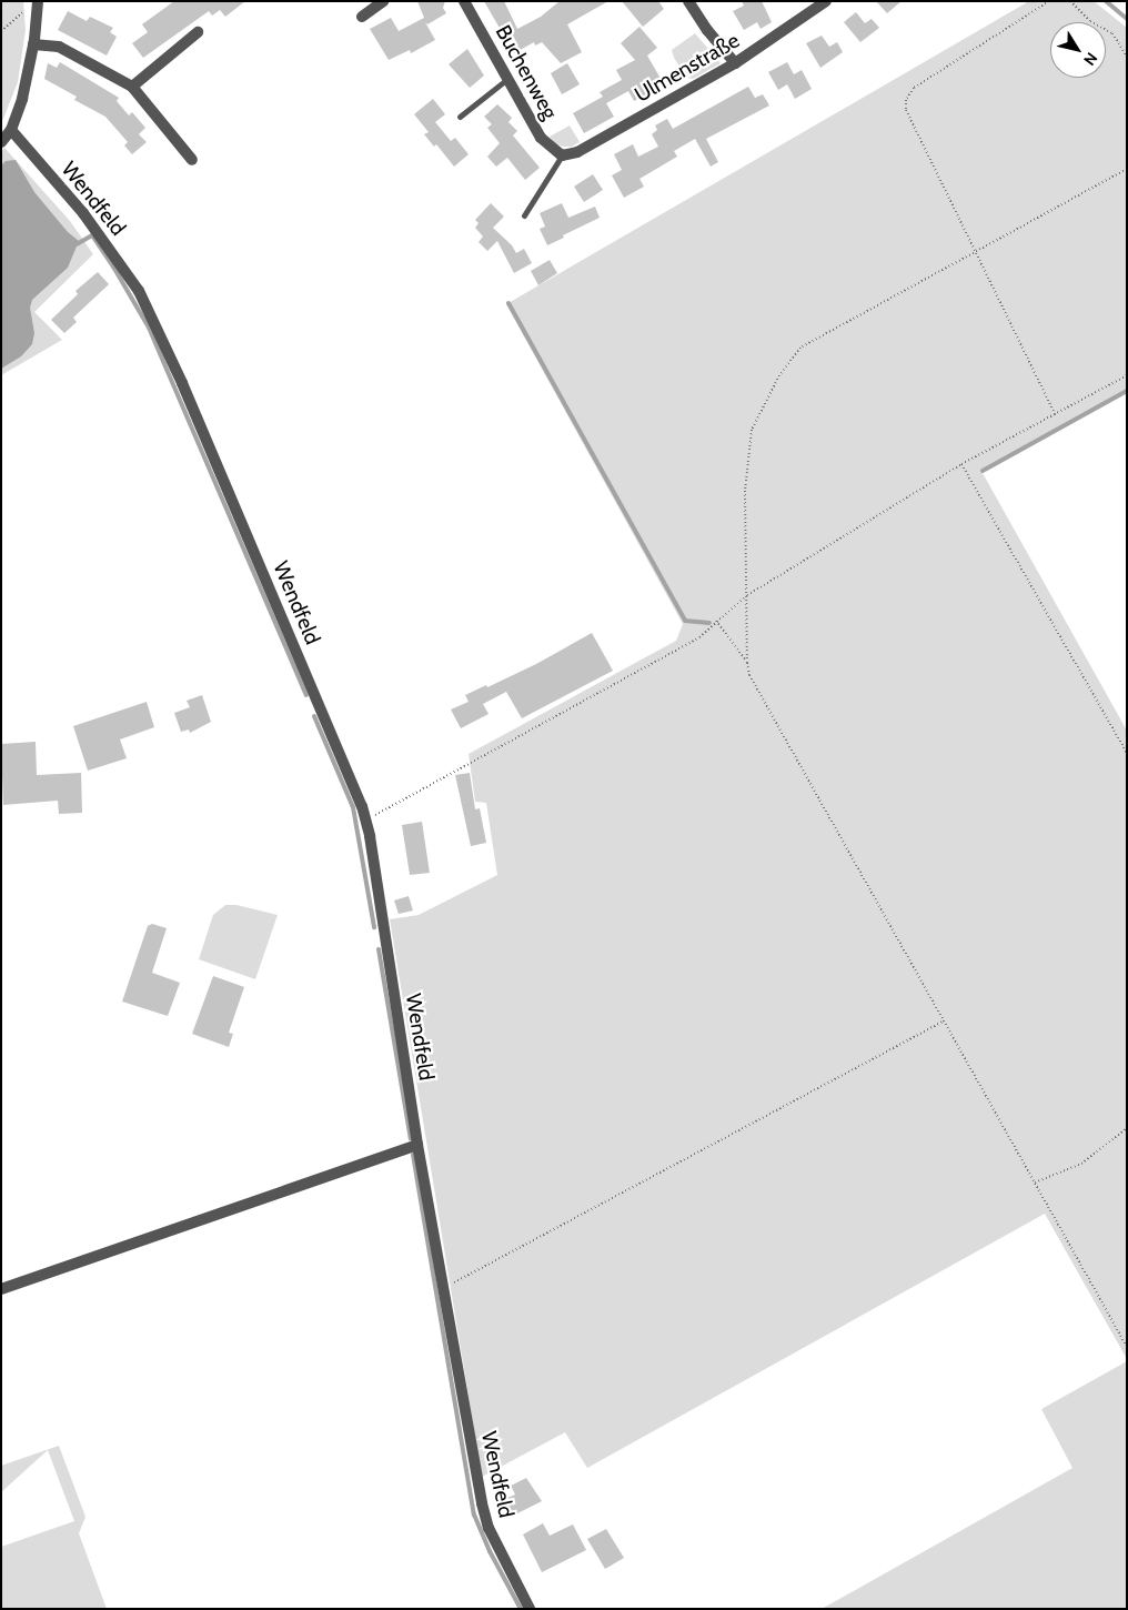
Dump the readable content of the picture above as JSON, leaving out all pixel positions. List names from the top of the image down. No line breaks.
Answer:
{"streets":{"street":["Ulmenstraße","Buchenweg","Wendfeld"]},"crossings":[["Ulmenstraße","Buchenweg"]],"north":"bottom right"}
